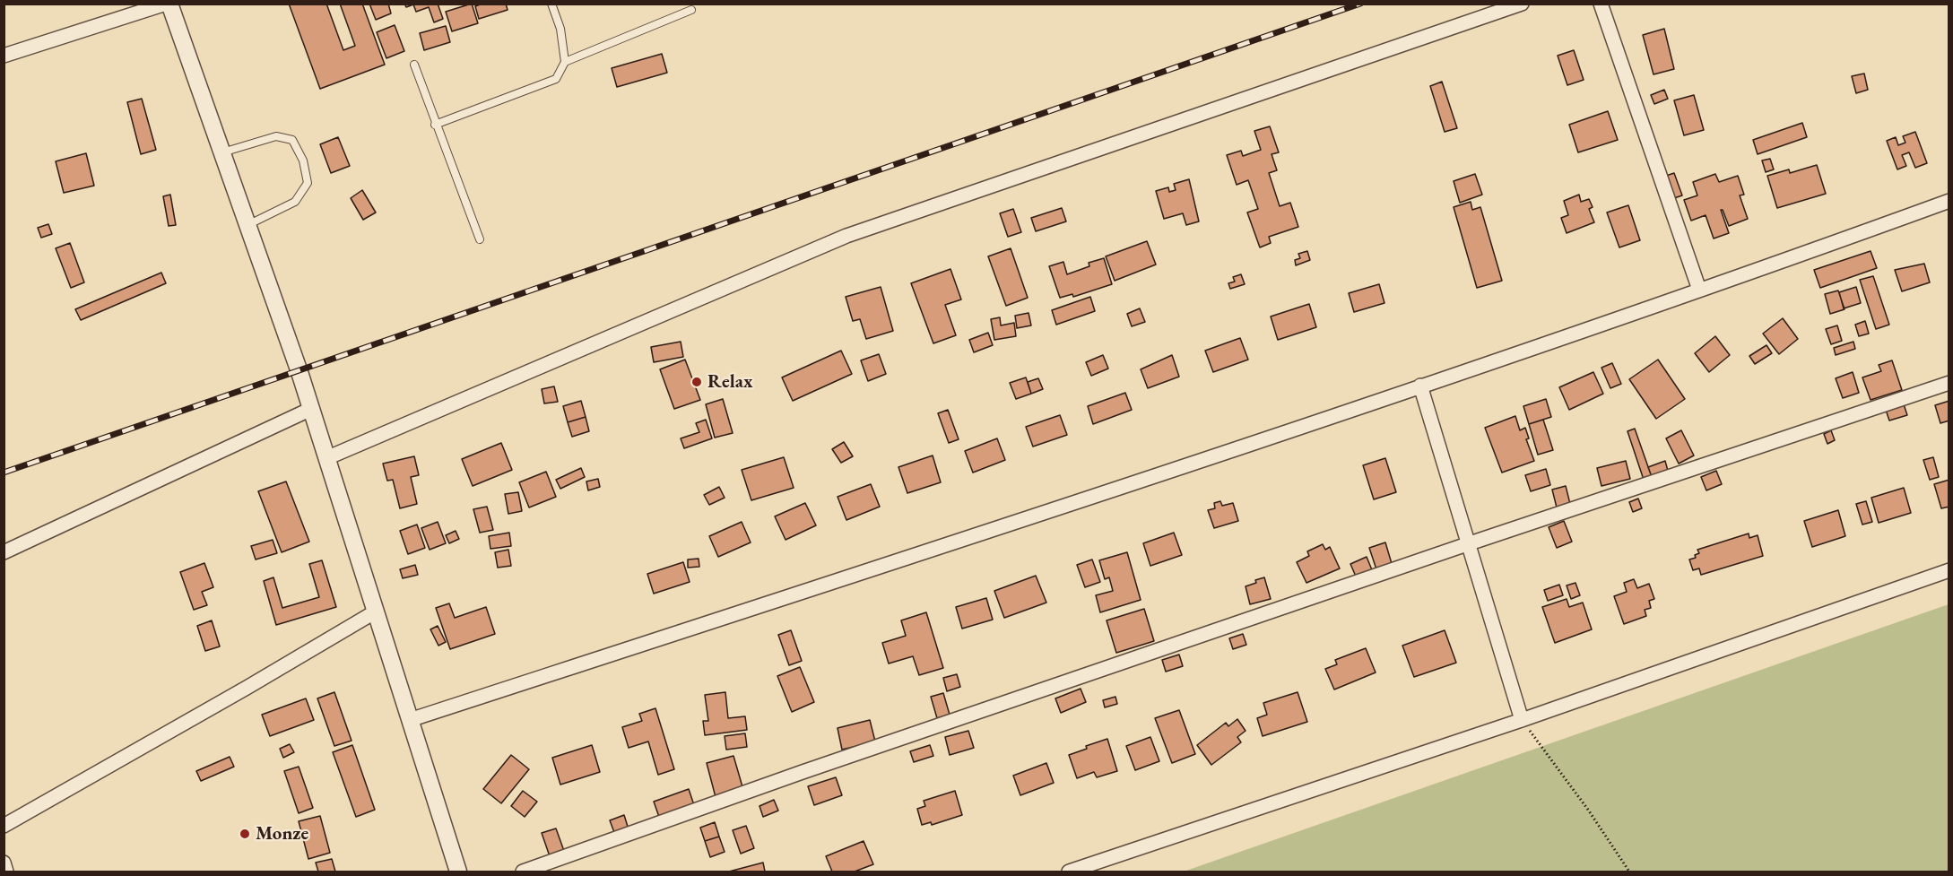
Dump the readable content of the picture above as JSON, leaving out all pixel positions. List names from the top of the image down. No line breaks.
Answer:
{"places":["Relax","Monze"]}
